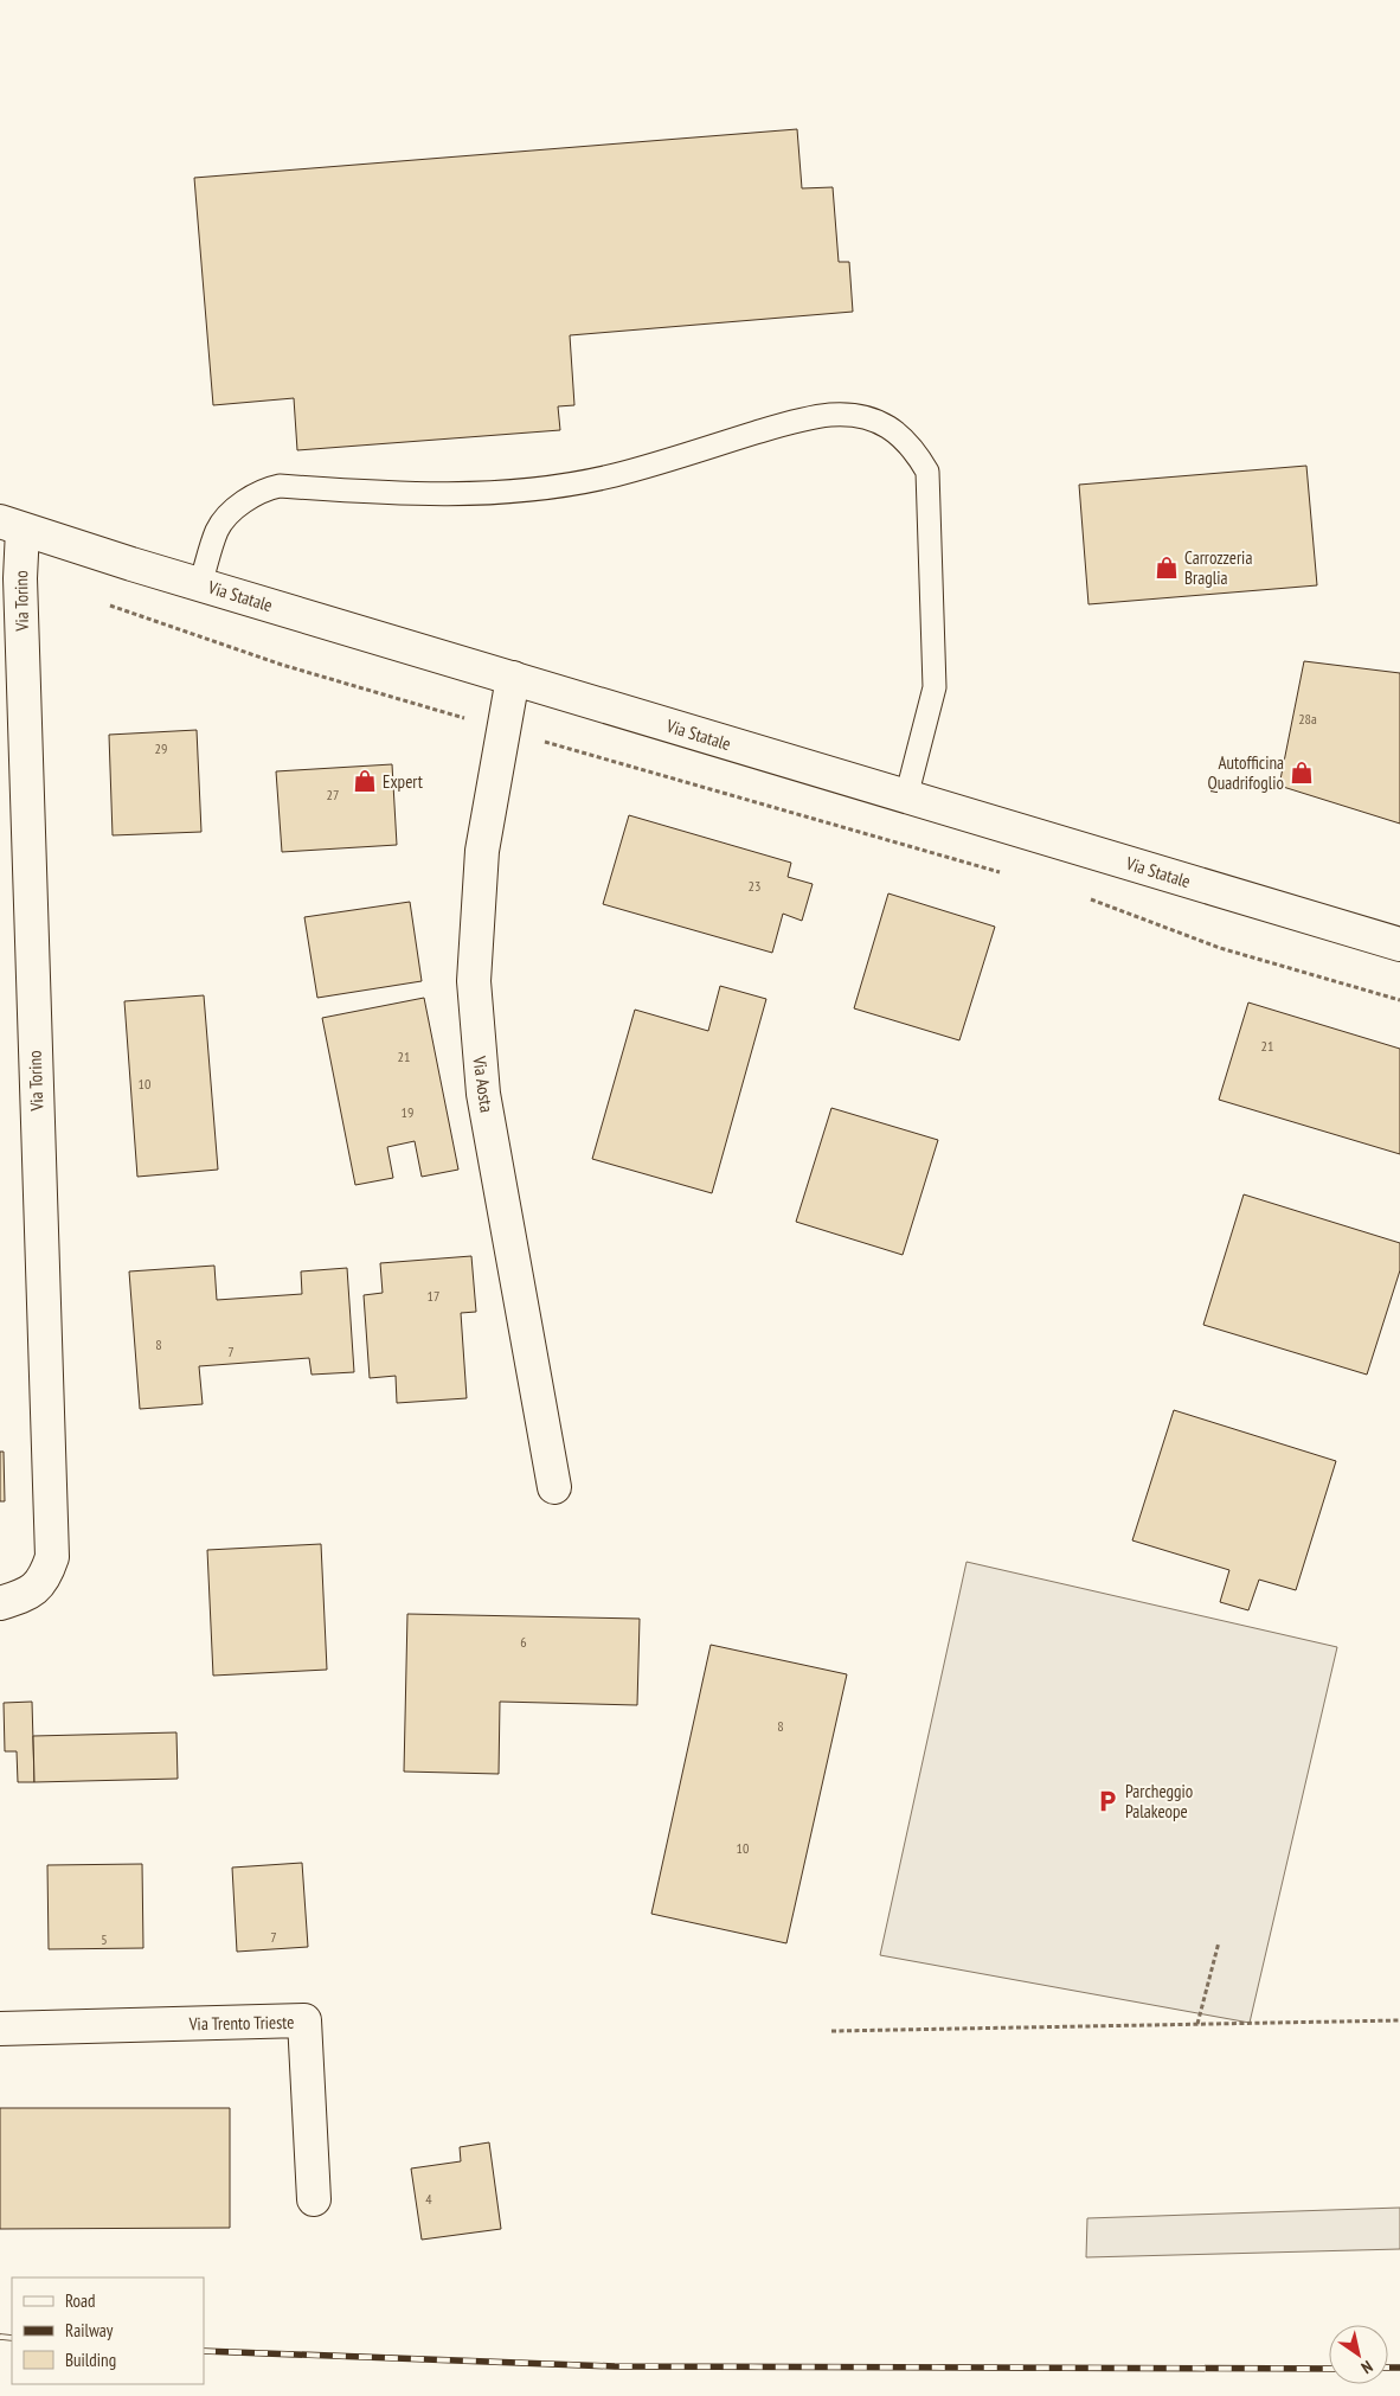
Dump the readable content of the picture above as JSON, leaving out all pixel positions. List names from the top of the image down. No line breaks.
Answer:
{"streets":{"street":["Via Statale","Via Torino","Via Aosta","Via Trento Trieste"]},"crossings":[["Via Statale","Via Torino"],["Via Statale","Via Aosta"]],"places":{"shop":["Carrozzeria Braglia","Autofficina Quadrifoglio","Expert"],"parking":["Parcheggio Palakeope"]},"house_numbers":["28a","29","27","23","21","21","10","19","17","8","7","6","8","10","7","5","4"],"legend":["Road","Railway","Building"],"north":"bottom right"}
